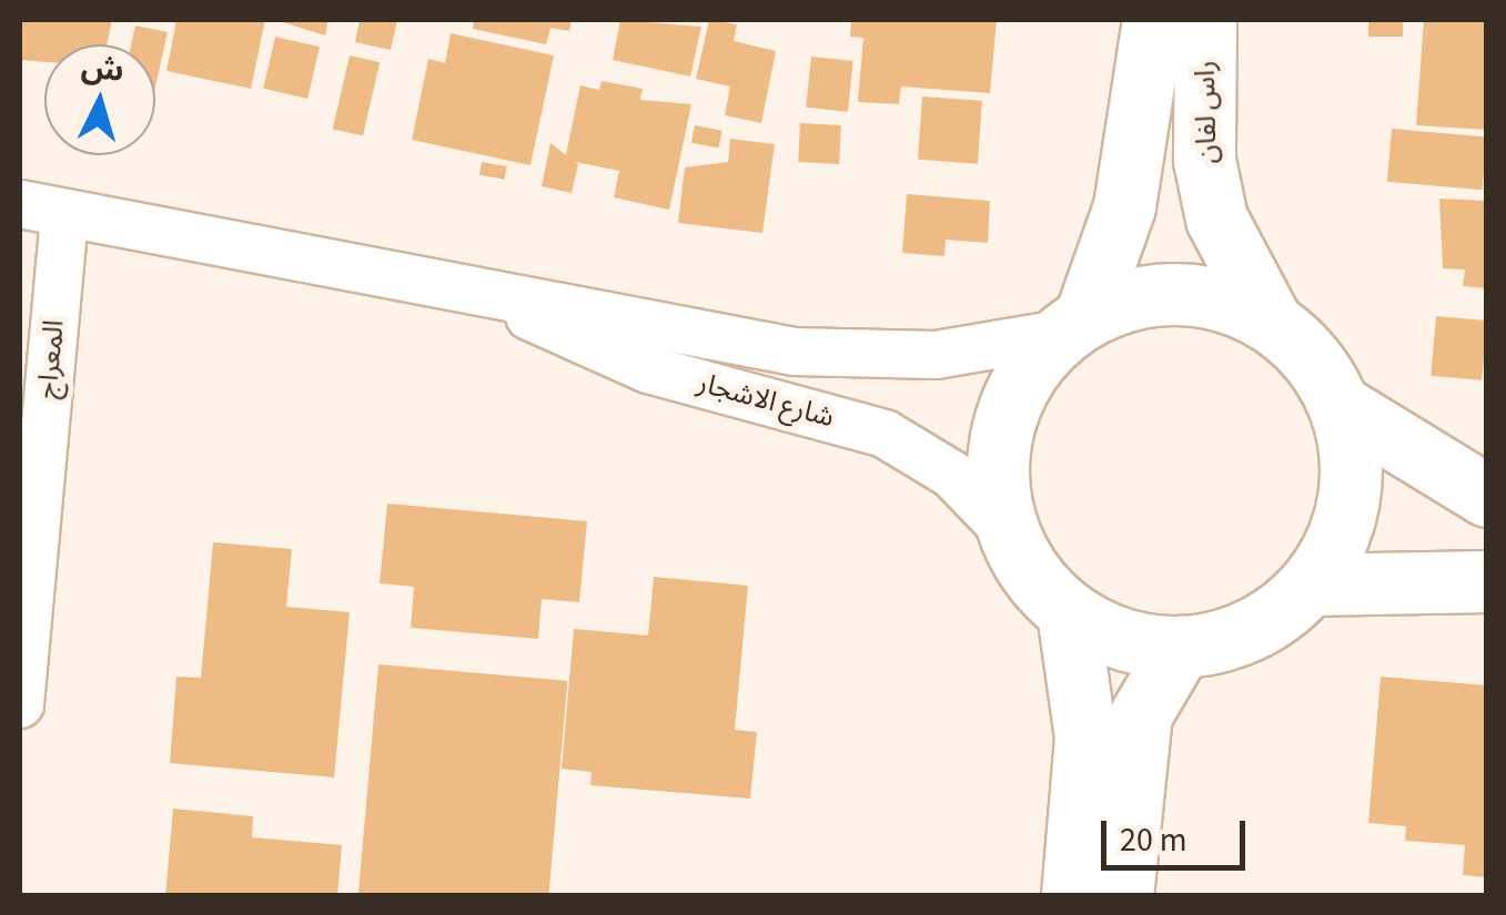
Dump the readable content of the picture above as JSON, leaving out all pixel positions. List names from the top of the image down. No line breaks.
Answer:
{"streets":{"street":["راس لفان","المعراج","شارع الاشجار"]},"crossings":[["راس لفان","شارع الاشجار"],["المعراج","شارع الاشجار"]],"scale_bar":"20 m","north":"top"}
